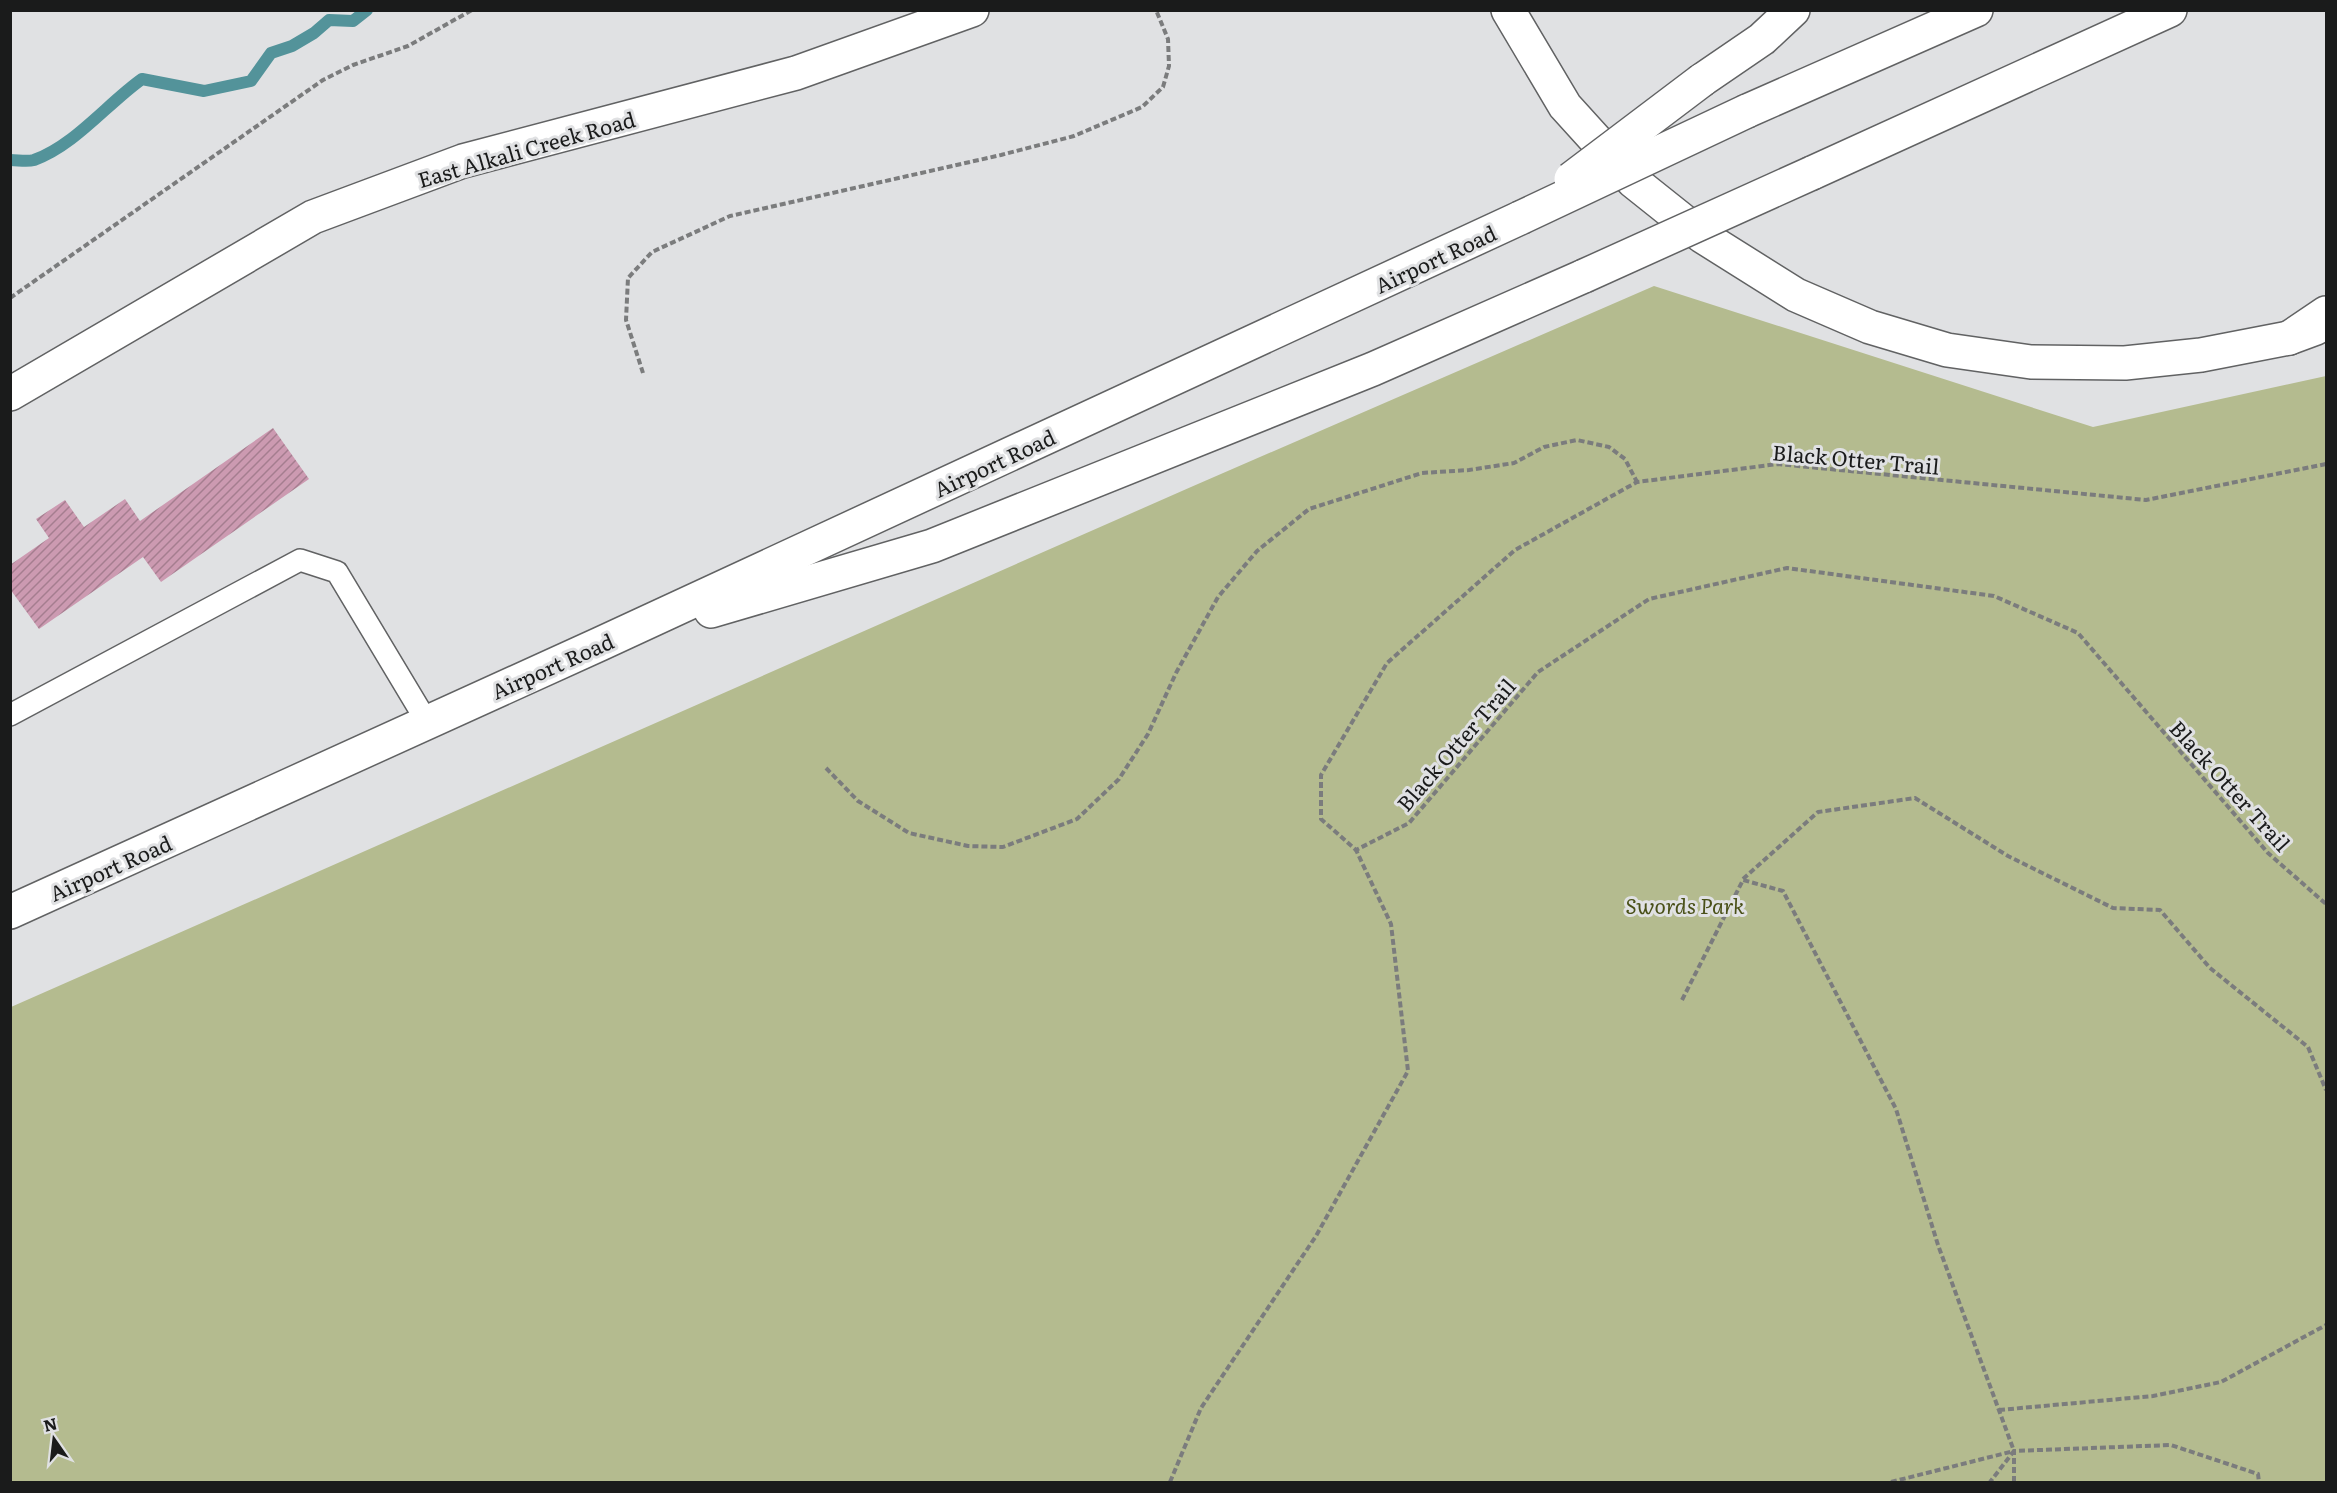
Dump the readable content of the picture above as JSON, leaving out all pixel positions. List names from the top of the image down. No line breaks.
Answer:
{"streets":{"main road":["East Alkali Creek Road","Airport Road"],"path":["Black Otter Trail"]},"parks":["Swords Park"],"north":"top"}
